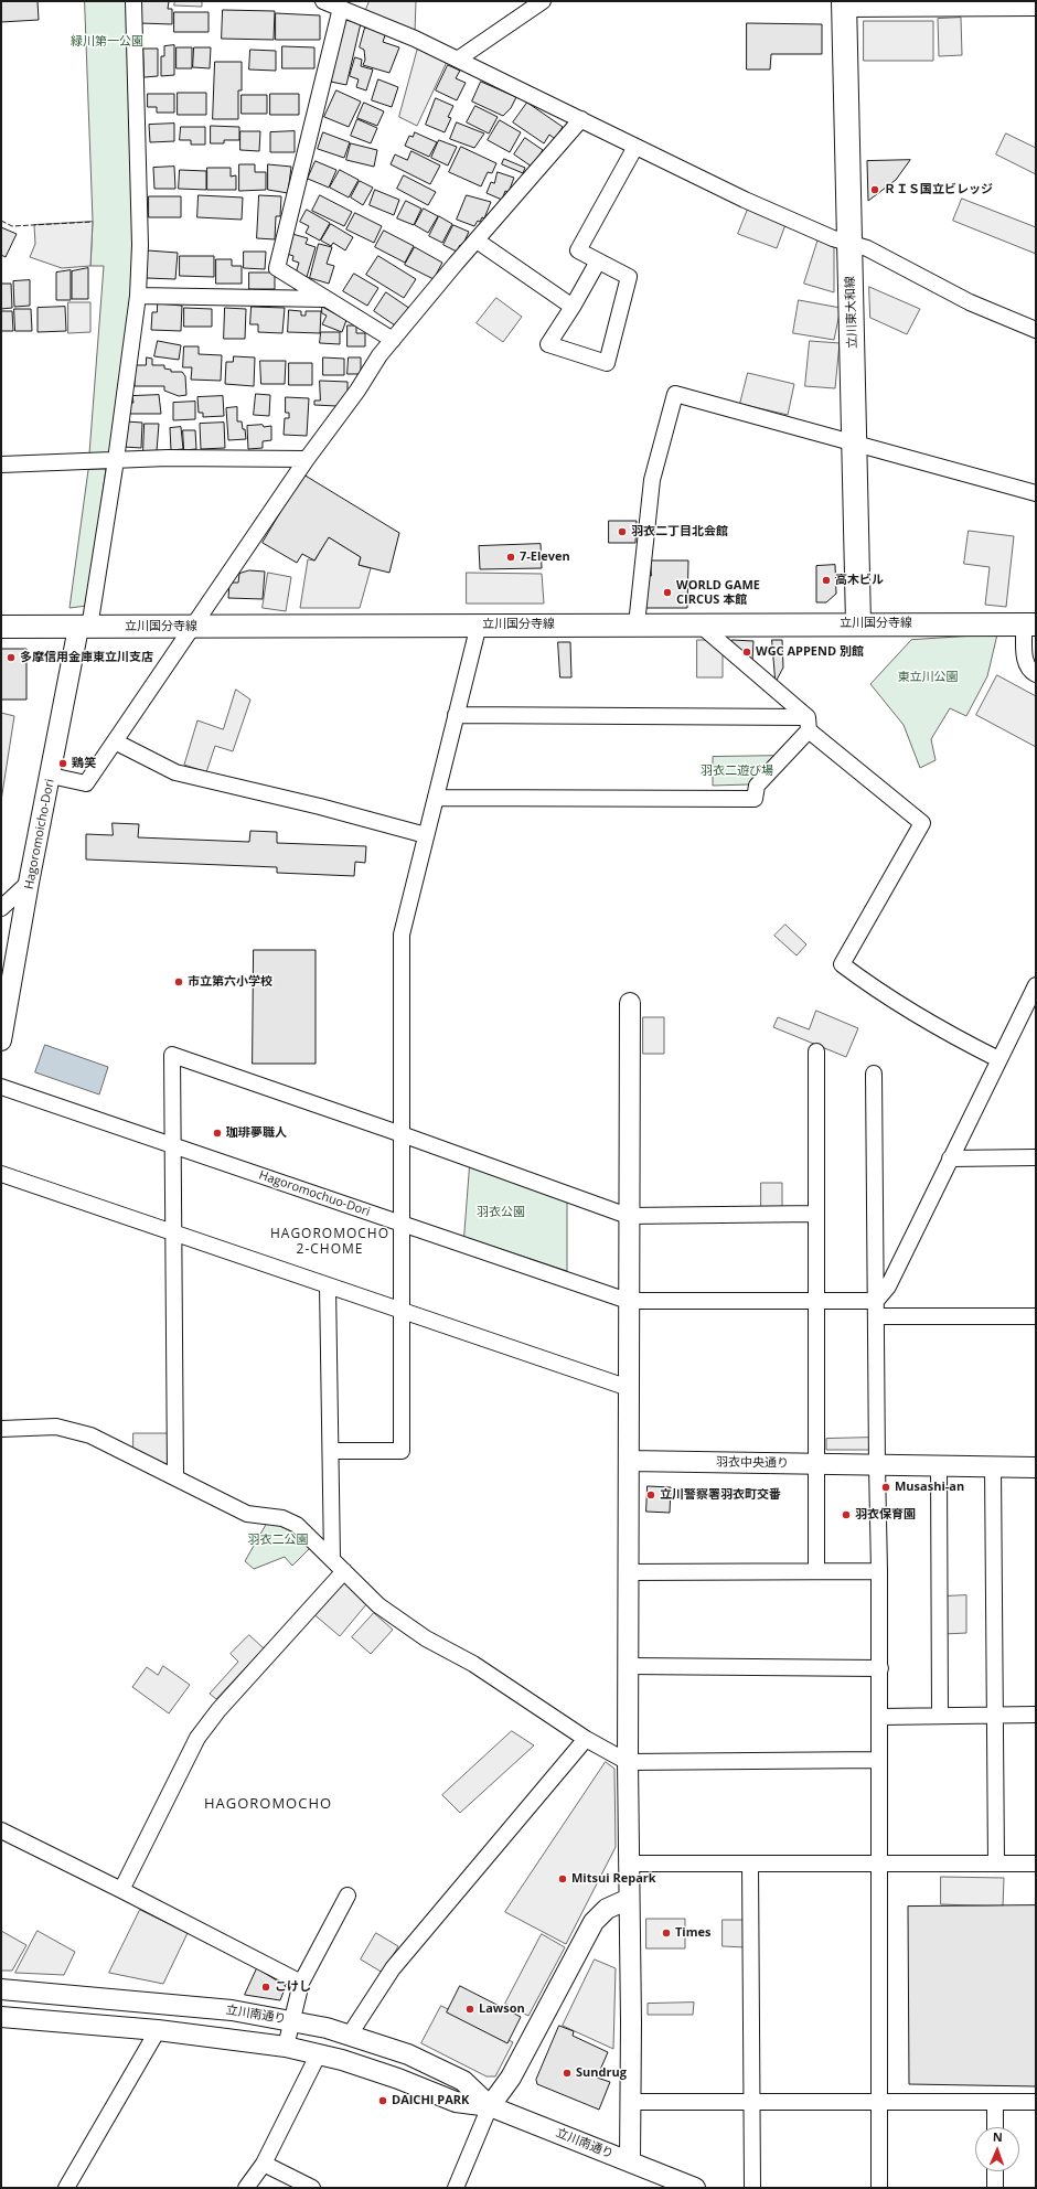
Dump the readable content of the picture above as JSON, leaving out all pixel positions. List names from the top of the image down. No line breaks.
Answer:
{"streets":{"main road":["立川東大和線","立川国分寺線"],"street":["Hagoromoicho-Dori","Hagoromochuo-Dori","羽衣中央通り","立川南通り"]},"crossings":[["立川東大和線","立川国分寺線"],["立川国分寺線","Hagoromoicho-Dori"]],"districts":["HAGOROMOCHO 2-CHOME","HAGOROMOCHO"],"parks":["緑川第一公園","東立川公園","羽衣二遊び場","羽衣公園","羽衣二公園"],"places":["ＲＩＳ国立ビレッジ","羽衣二丁目北会館","7-Eleven","高木ビル","WORLD GAME CIRCUS 本館","WGC APPEND 別館","多摩信用金庫東立川支店","鶏笑","市立第六小学校","珈琲夢職人","Musashi-an","立川警察署羽衣町交番","羽衣保育園","Mitsui Repark","Times","こけし","Lawson","Sundrug","DAICHI PARK"],"north":"top"}
